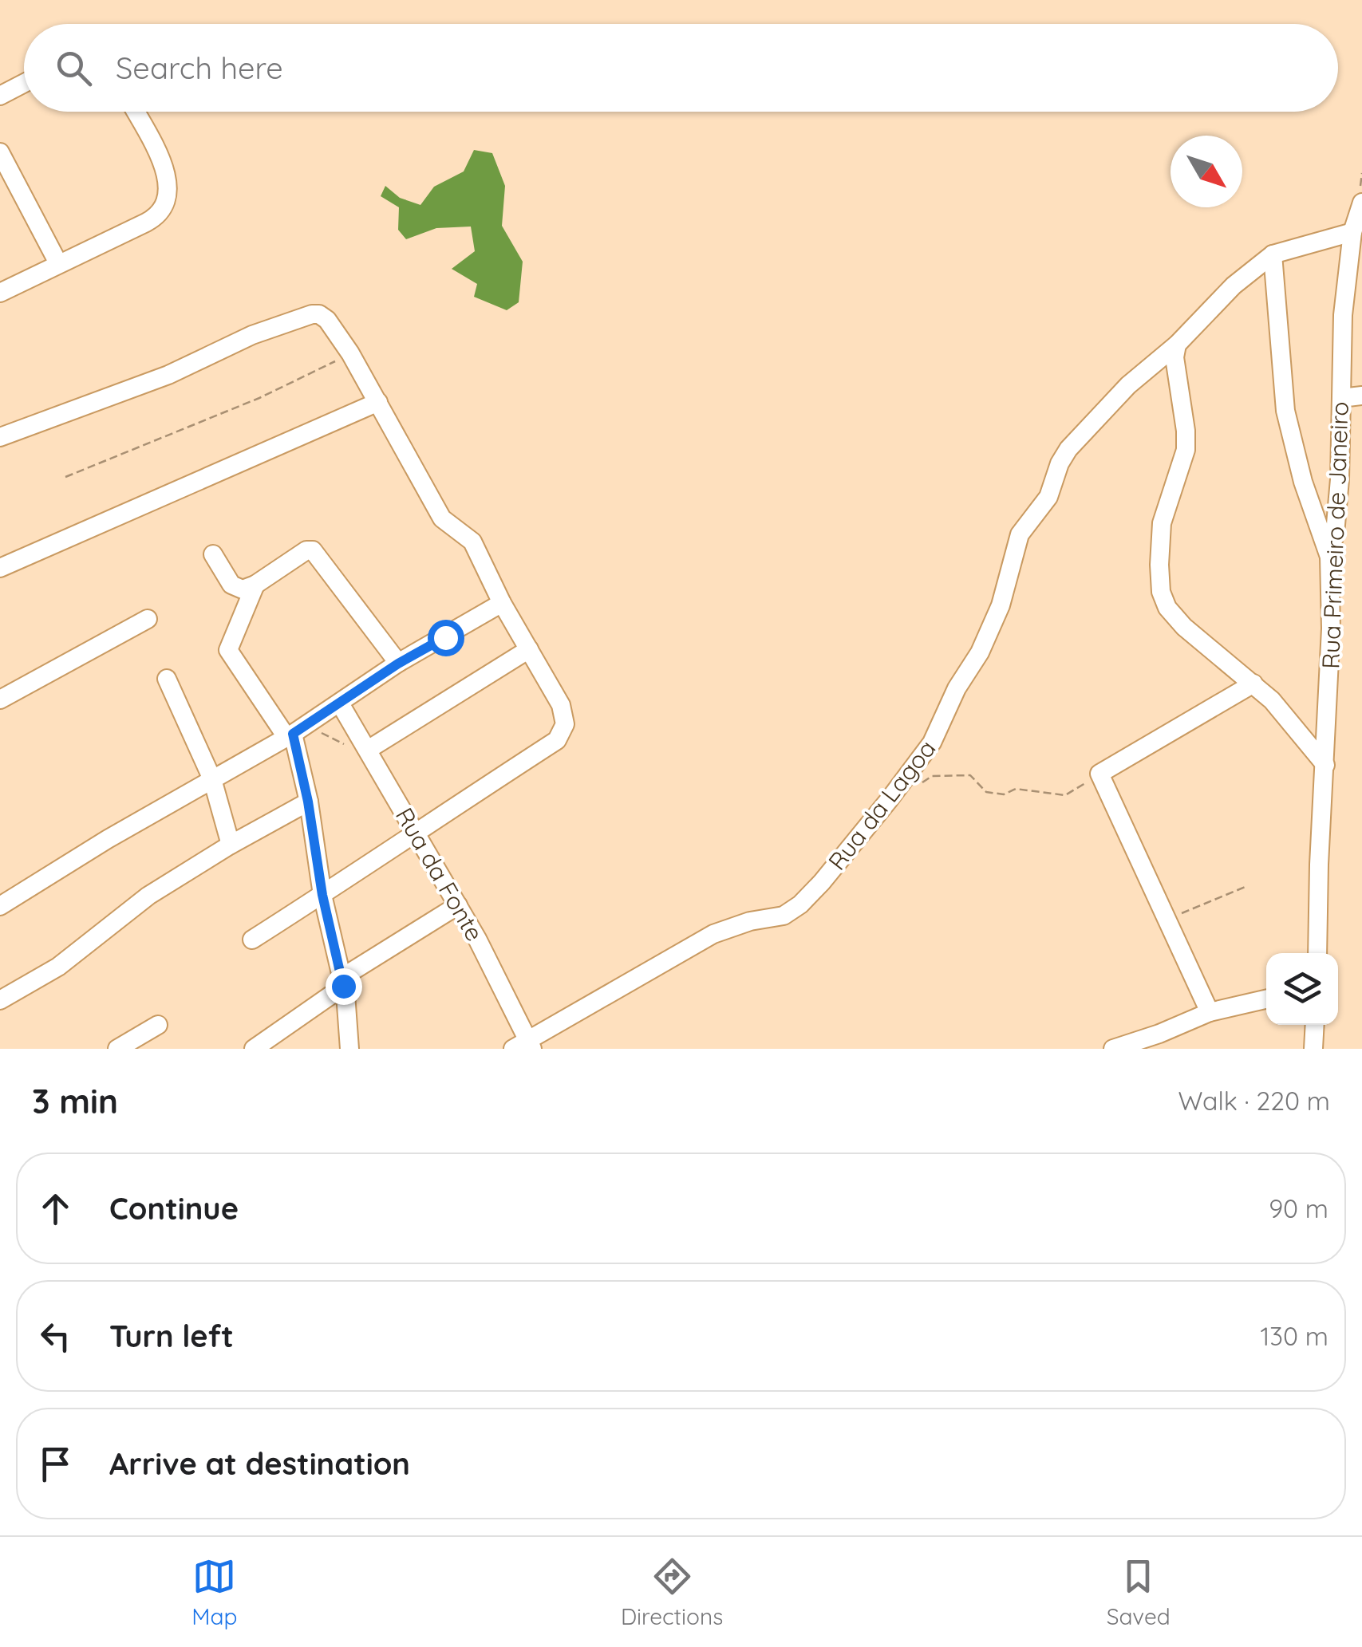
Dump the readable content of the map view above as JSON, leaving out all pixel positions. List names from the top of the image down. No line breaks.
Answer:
{"streets":{"street":["Rua Primeiro de Janeiro","Rua da Lagoa","Rua da Fonte"]},"crossings":[["Rua da Lagoa","Rua da Fonte"]],"north":"bottom right","page":{"search":"Search here","heading":["3 min","Walk · 220 m"],"list":[["Continue","90 m"],["Turn left","130 m"],"Arrive at destination"],"nav":["Map","Directions","Saved"]}}
